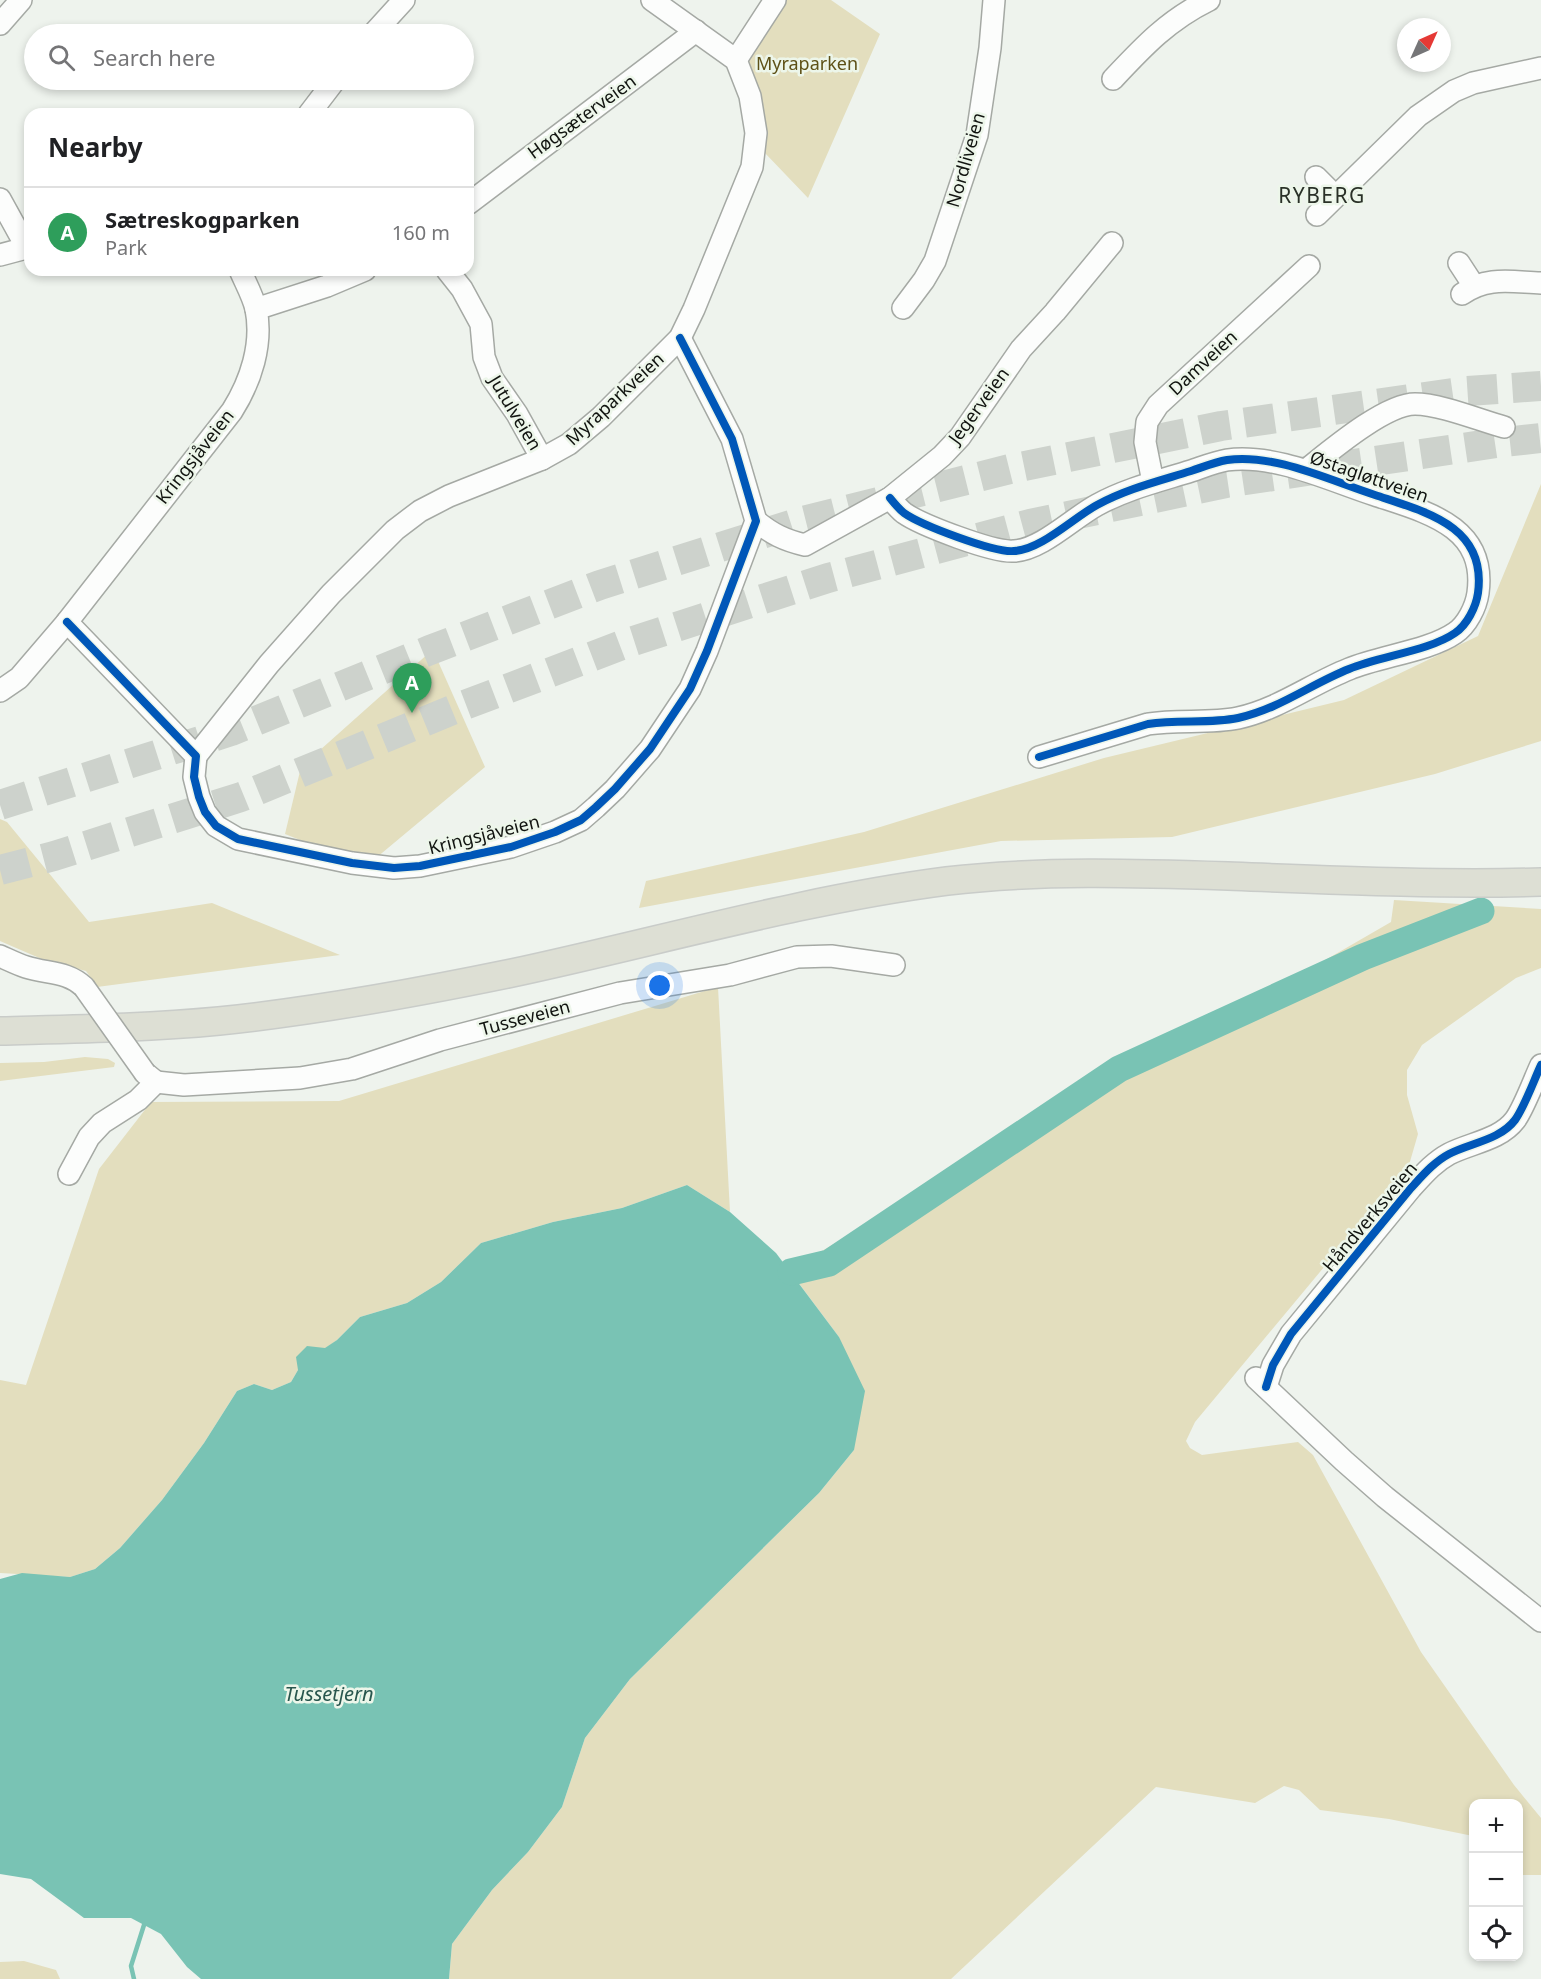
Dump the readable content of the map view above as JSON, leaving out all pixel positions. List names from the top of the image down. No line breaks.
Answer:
{"streets":{"street":["Høgsæterveien","Nordliveien","Damveien","Myraparkveien","Jegerveien","Jutulveien","Kringsjåveien","Østagløttveien","Tusseveien","Håndverksveien"]},"crossings":[["Damveien","Østagløttveien"],["Myraparkveien","Jutulveien"],["Myraparkveien","Kringsjåveien"],["Jegerveien","Kringsjåveien"],["Jegerveien","Østagløttveien"]],"districts":["RYBERG"],"water":["Tussetjern"],"parks":["Myraparken"],"north":"top right","page":{"search":"Search here","heading":"Nearby","list":[{"mark":"A","name":"Sætreskogparken","note":"Park","value":"160 m"}],"pins":"A","map_buttons":["+","−"]}}
